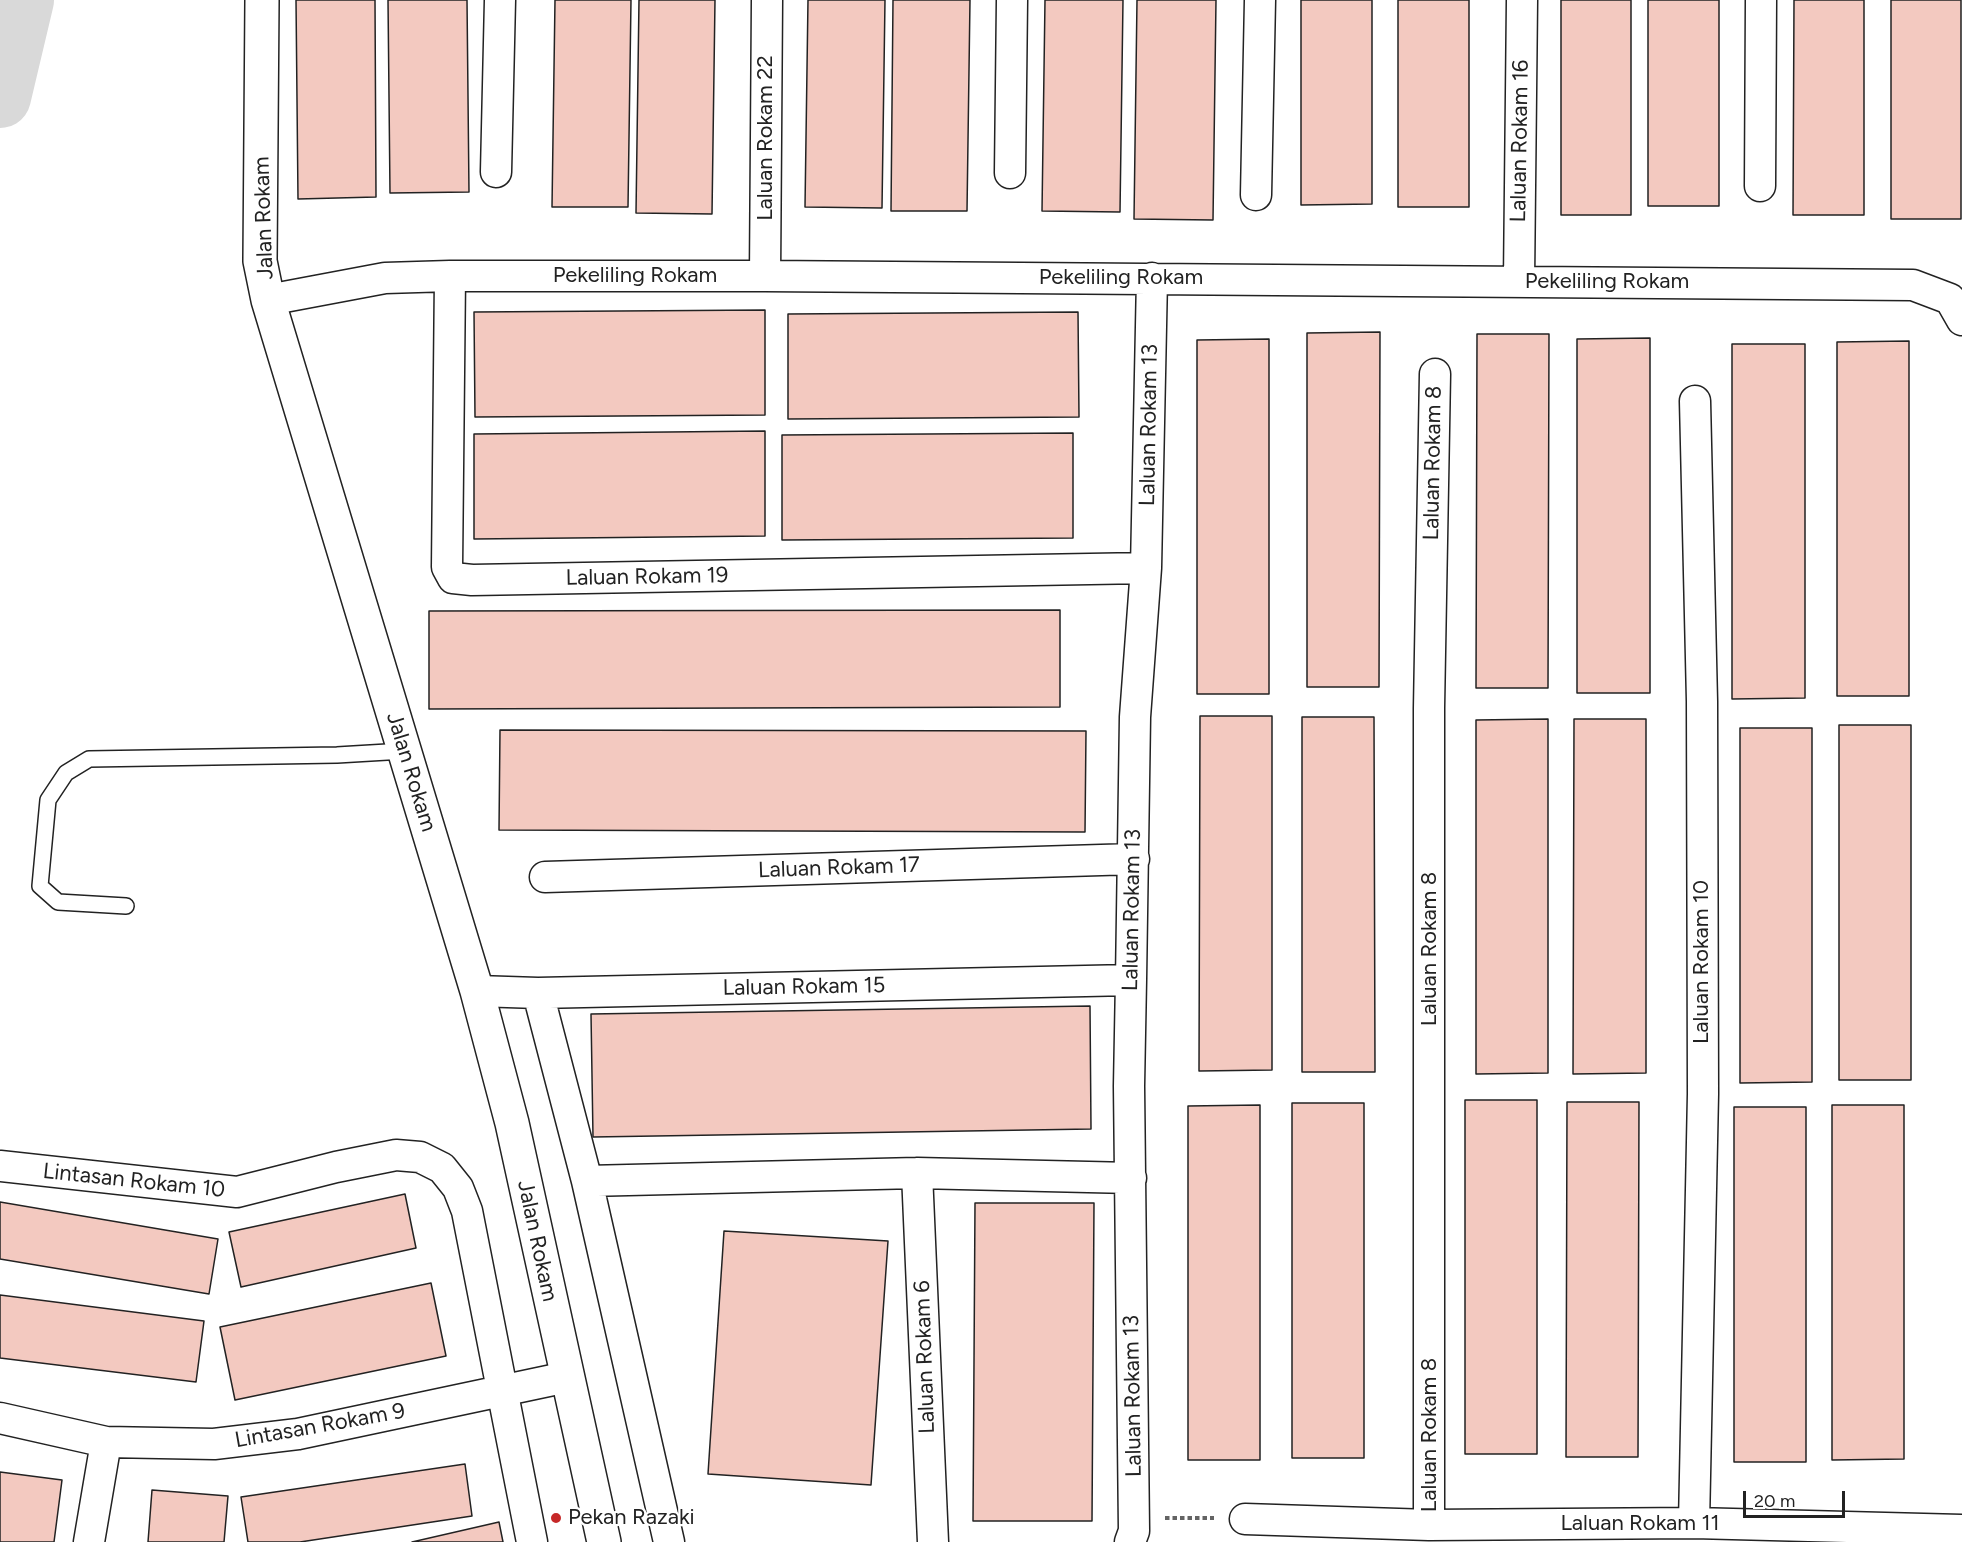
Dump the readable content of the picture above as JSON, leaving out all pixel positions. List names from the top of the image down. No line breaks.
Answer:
{"streets":{"main road":["Jalan Rokam"],"street":["Laluan Rokam 22","Laluan Rokam 16","Pekeliling Rokam","Laluan Rokam 13","Laluan Rokam 8","Laluan Rokam 19","Laluan Rokam 17","Laluan Rokam 10","Laluan Rokam 15","Lintasan Rokam 10","Laluan Rokam 6","Lintasan Rokam 9","Laluan Rokam 11"]},"crossings":[["Laluan Rokam 22","Pekeliling Rokam"],["Laluan Rokam 16","Pekeliling Rokam"],["Jalan Rokam","Pekeliling Rokam"],["Jalan Rokam","Laluan Rokam 15"],["Jalan Rokam","Lintasan Rokam 9"],["Pekeliling Rokam","Laluan Rokam 13"],["Pekeliling Rokam","Laluan Rokam 19"],["Laluan Rokam 13","Laluan Rokam 19"],["Laluan Rokam 13","Laluan Rokam 17"],["Laluan Rokam 13","Laluan Rokam 15"],["Laluan Rokam 8","Laluan Rokam 11"],["Laluan Rokam 10","Laluan Rokam 11"],["Lintasan Rokam 10","Lintasan Rokam 9"]],"places":["Pekan Razaki"],"scale_bar":"20 m"}
